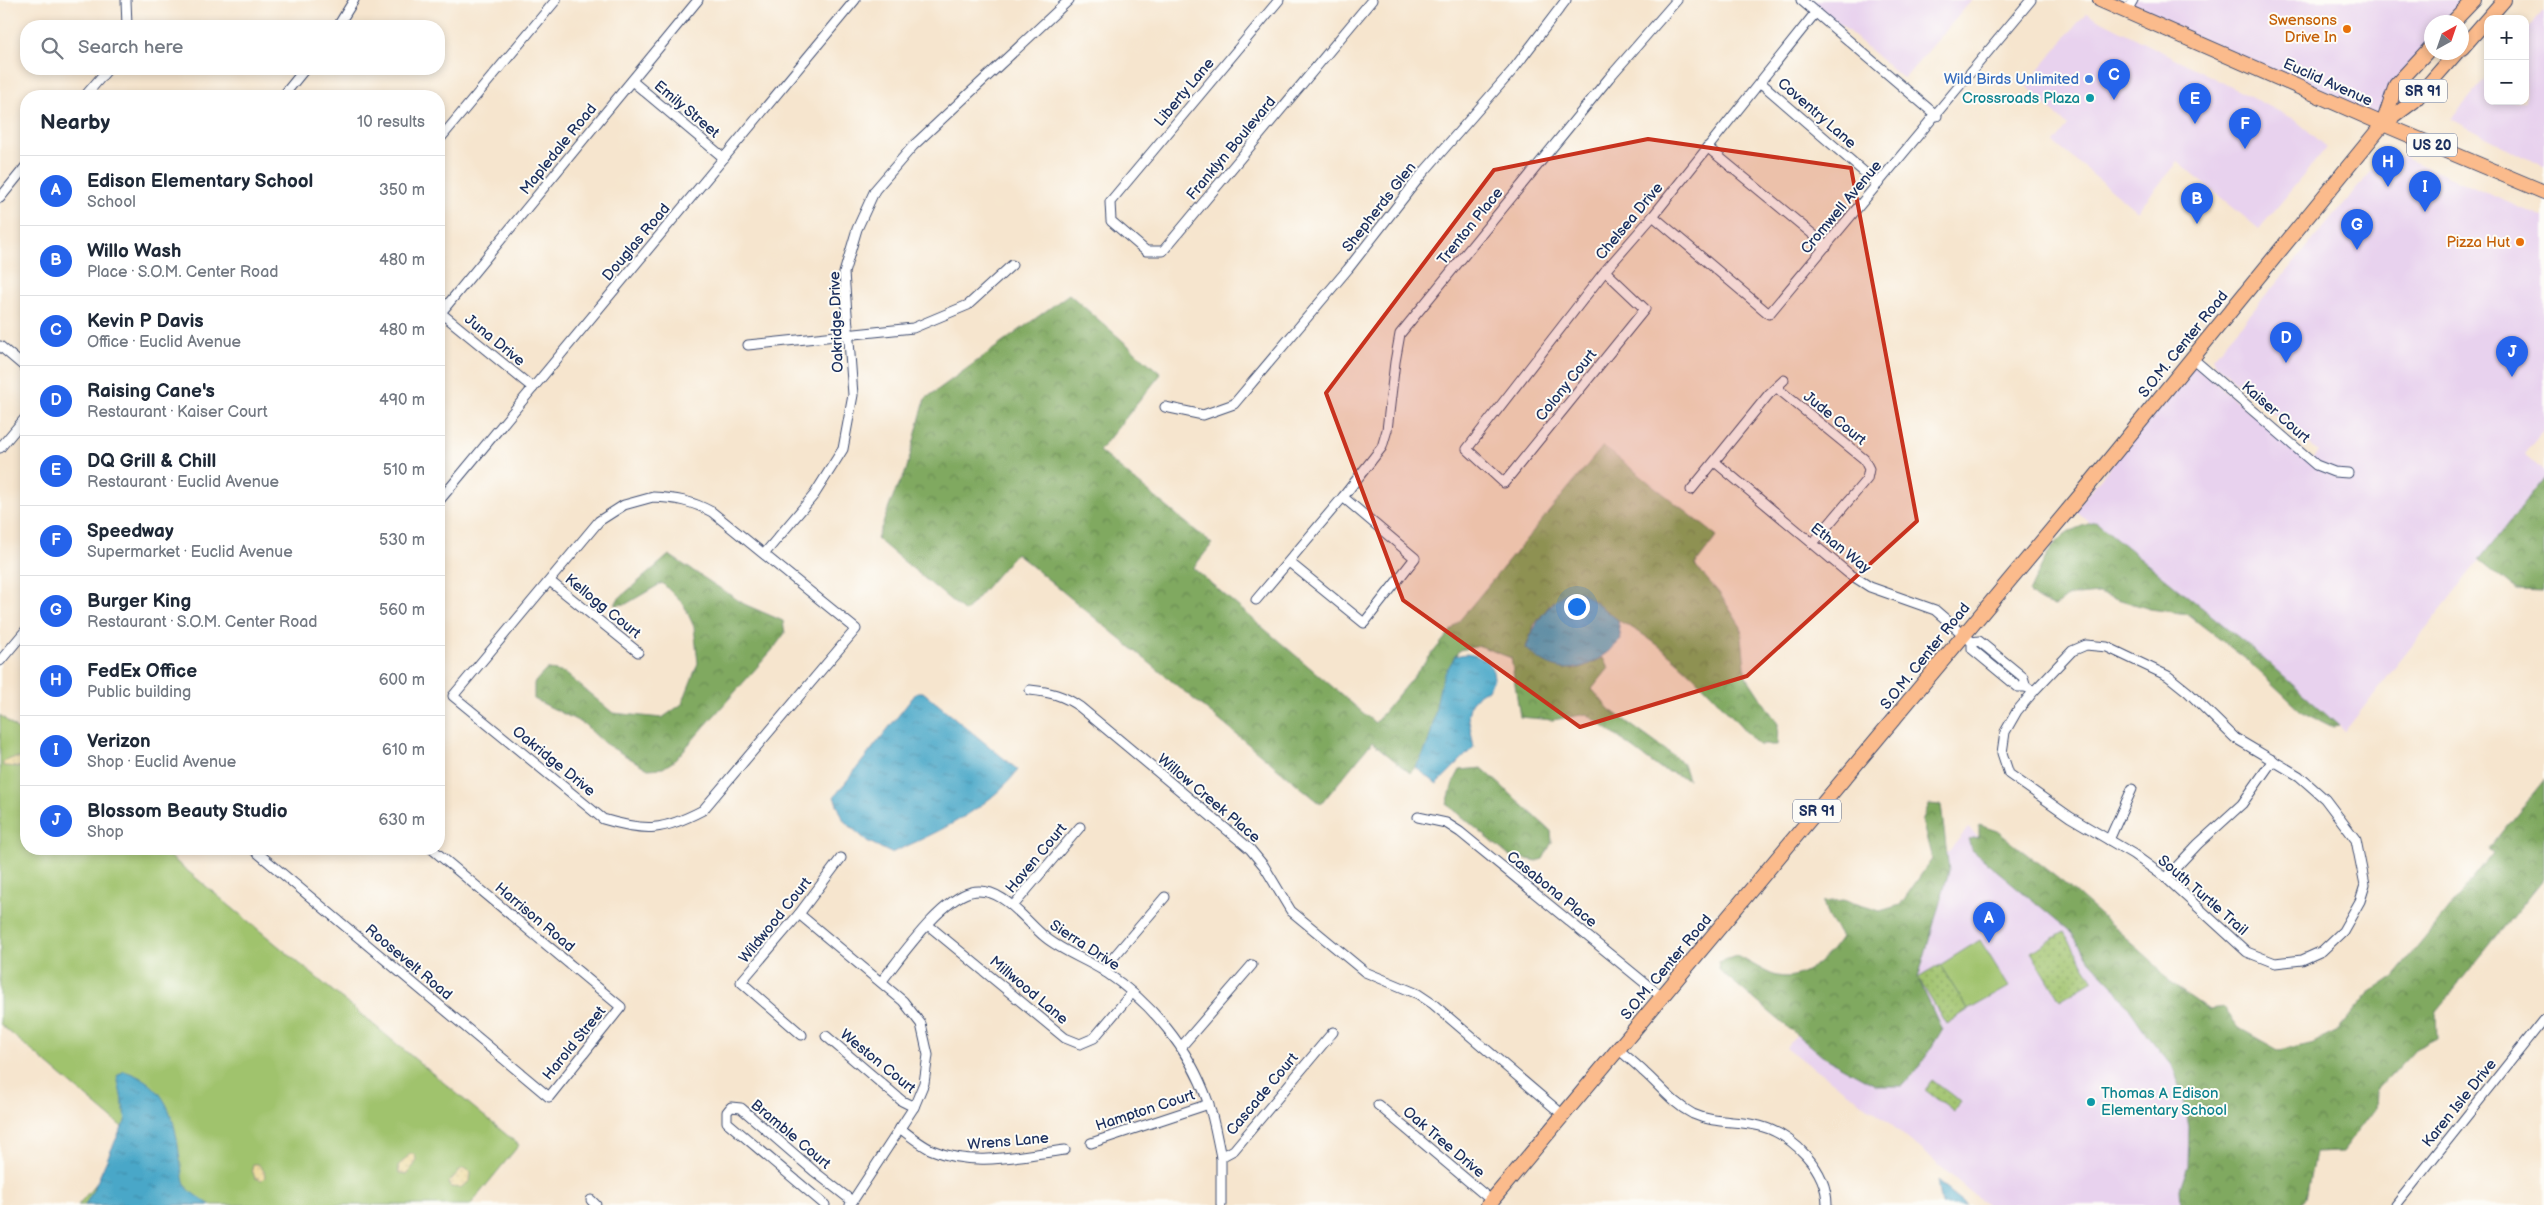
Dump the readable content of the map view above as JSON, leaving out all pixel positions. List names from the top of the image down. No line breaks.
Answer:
{"streets":{"main road":["Euclid Avenue","SR 91","US 20","S.O.M. Center Road"],"street":["Liberty Lane","Emily Street","Coventry Lane","Franklyn Boulevard","Mapledale Road","Shepherds Glen","Cromwell Avenue","Chelsea Drive","Trenton Place","Douglas Road","Oakridge Drive","Juna Drive","Colony Court","Kaiser Court","Jude Court","Ethan Way","Kellogg Court","Willow Creek Place","Haven Court","Casabona Place","South Turtle Trail","Harrison Road","Wildwood Court","Sierra Drive","Roosevelt Road","Millwood Lane","Harold Street","Weston Court","Cascade Court","Karen Isle Drive","Hampton Court","Bramble Court","Wrens Lane","Oak Tree Drive"]},"crossings":[["Euclid Avenue","S.O.M. Center Road"],["Liberty Lane","Franklyn Boulevard"],["Emily Street","Mapledale Road"],["Emily Street","Douglas Road"],["Coventry Lane","Cromwell Avenue"],["Coventry Lane","Chelsea Drive"],["Cromwell Avenue","Chelsea Drive"],["Chelsea Drive","Colony Court"],["Douglas Road","Juna Drive"],["Oakridge Drive","Kellogg Court"],["S.O.M. Center Road","Kaiser Court"],["S.O.M. Center Road","Ethan Way"],["S.O.M. Center Road","Willow Creek Place"],["S.O.M. Center Road","Casabona Place"],["S.O.M. Center Road","Oak Tree Drive"],["Jude Court","Ethan Way"],["Ethan Way","South Turtle Trail"],["Haven Court","Sierra Drive"],["Harrison Road","Harold Street"],["Sierra Drive","Millwood Lane"],["Sierra Drive","Cascade Court"],["Sierra Drive","Hampton Court"],["Roosevelt Road","Harold Street"]],"places":["Swensons Drive In","Wild Birds Unlimited","Crossroads Plaza","Pizza Hut","Thomas A Edison Elementary School"],"north":"top right","page":{"map_buttons":["+","−"],"search":"Search here","pins":["C","E","F","H","I","B","G","D","J","A"],"heading":["Nearby","10 results"],"list":[{"mark":"A","name":"Edison Elementary School","note":"School","value":"350 m"},{"mark":"B","name":"Willo Wash","note":"Place · S.O.M. Center Road","value":"480 m"},{"mark":"C","name":"Kevin P Davis","note":"Office · Euclid Avenue","value":"480 m"},{"mark":"D","name":"Raising Cane's","note":"Restaurant · Kaiser Court","value":"490 m"},{"mark":"E","name":"DQ Grill & Chill","note":"Restaurant · Euclid Avenue","value":"510 m"},{"mark":"F","name":"Speedway","note":"Supermarket · Euclid Avenue","value":"530 m"},{"mark":"G","name":"Burger King","note":"Restaurant · S.O.M. Center Road","value":"560 m"},{"mark":"H","name":"FedEx Office","note":"Public building","value":"600 m"},{"mark":"I","name":"Verizon","note":"Shop · Euclid Avenue","value":"610 m"},{"mark":"J","name":"Blossom Beauty Studio","note":"Shop","value":"630 m"}]}}
